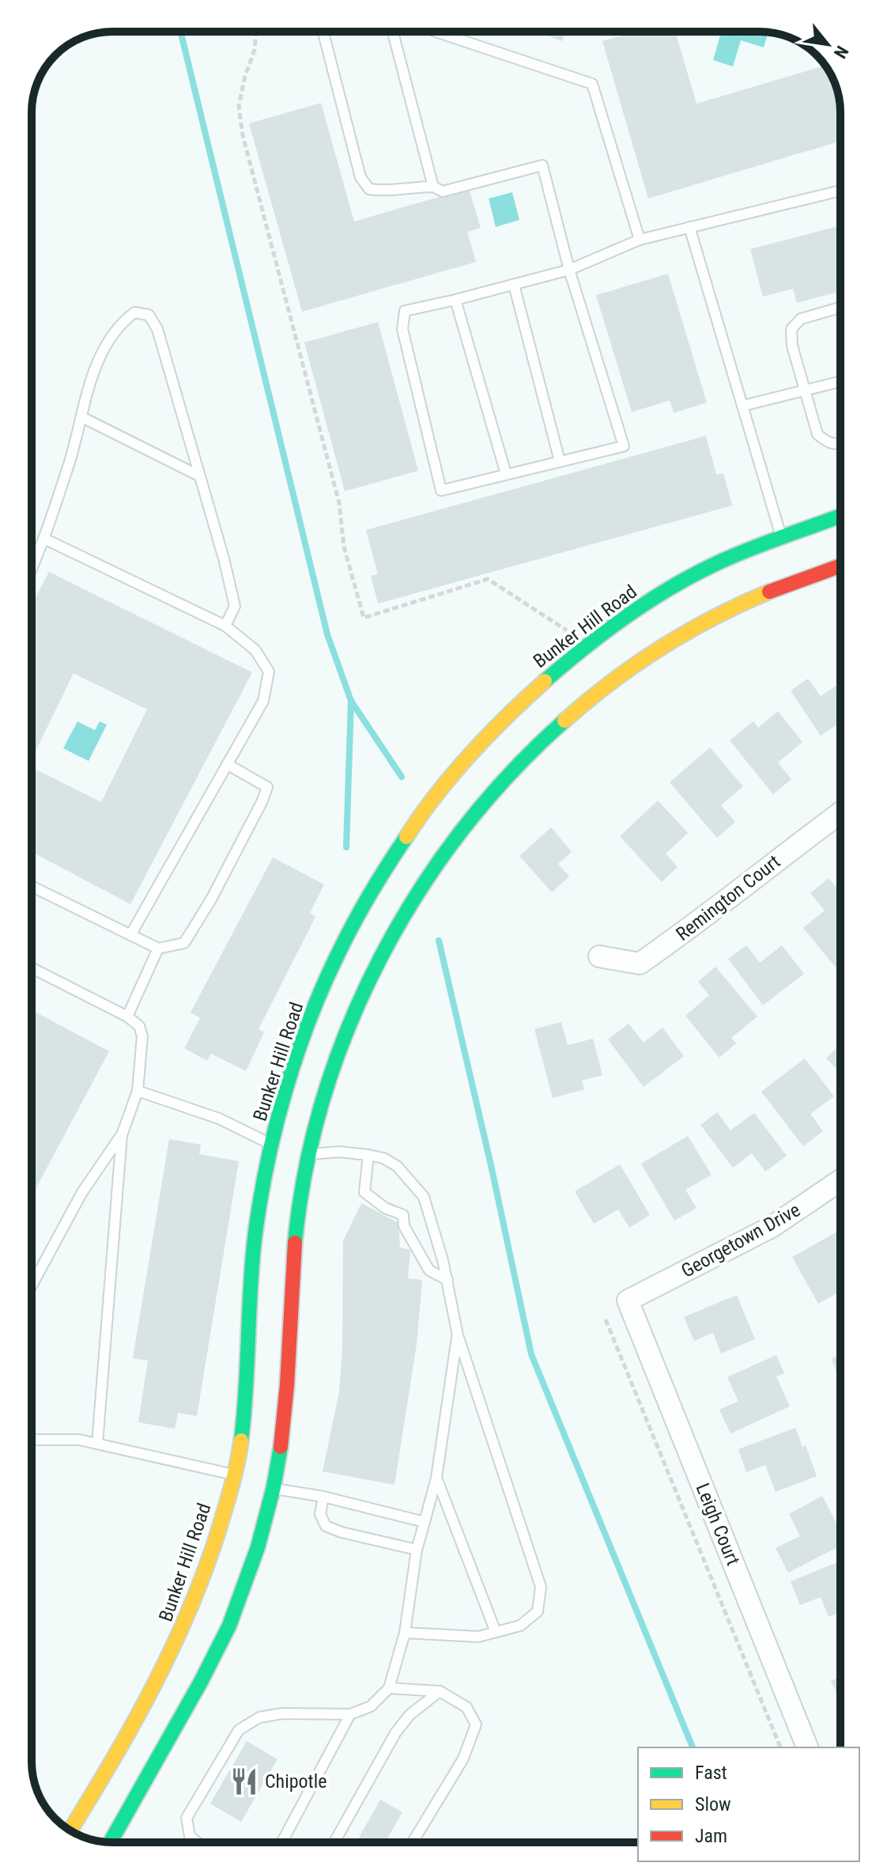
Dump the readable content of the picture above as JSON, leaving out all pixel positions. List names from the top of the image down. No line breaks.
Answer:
{"streets":{"main road":["Bunker Hill Road"],"street":["Remington Court","Georgetown Drive","Leigh Court"]},"crossings":[["Georgetown Drive","Leigh Court"]],"places":{"restaurant":["Chipotle"]},"legend":["Fast","Slow","Jam"],"north":"bottom right"}
